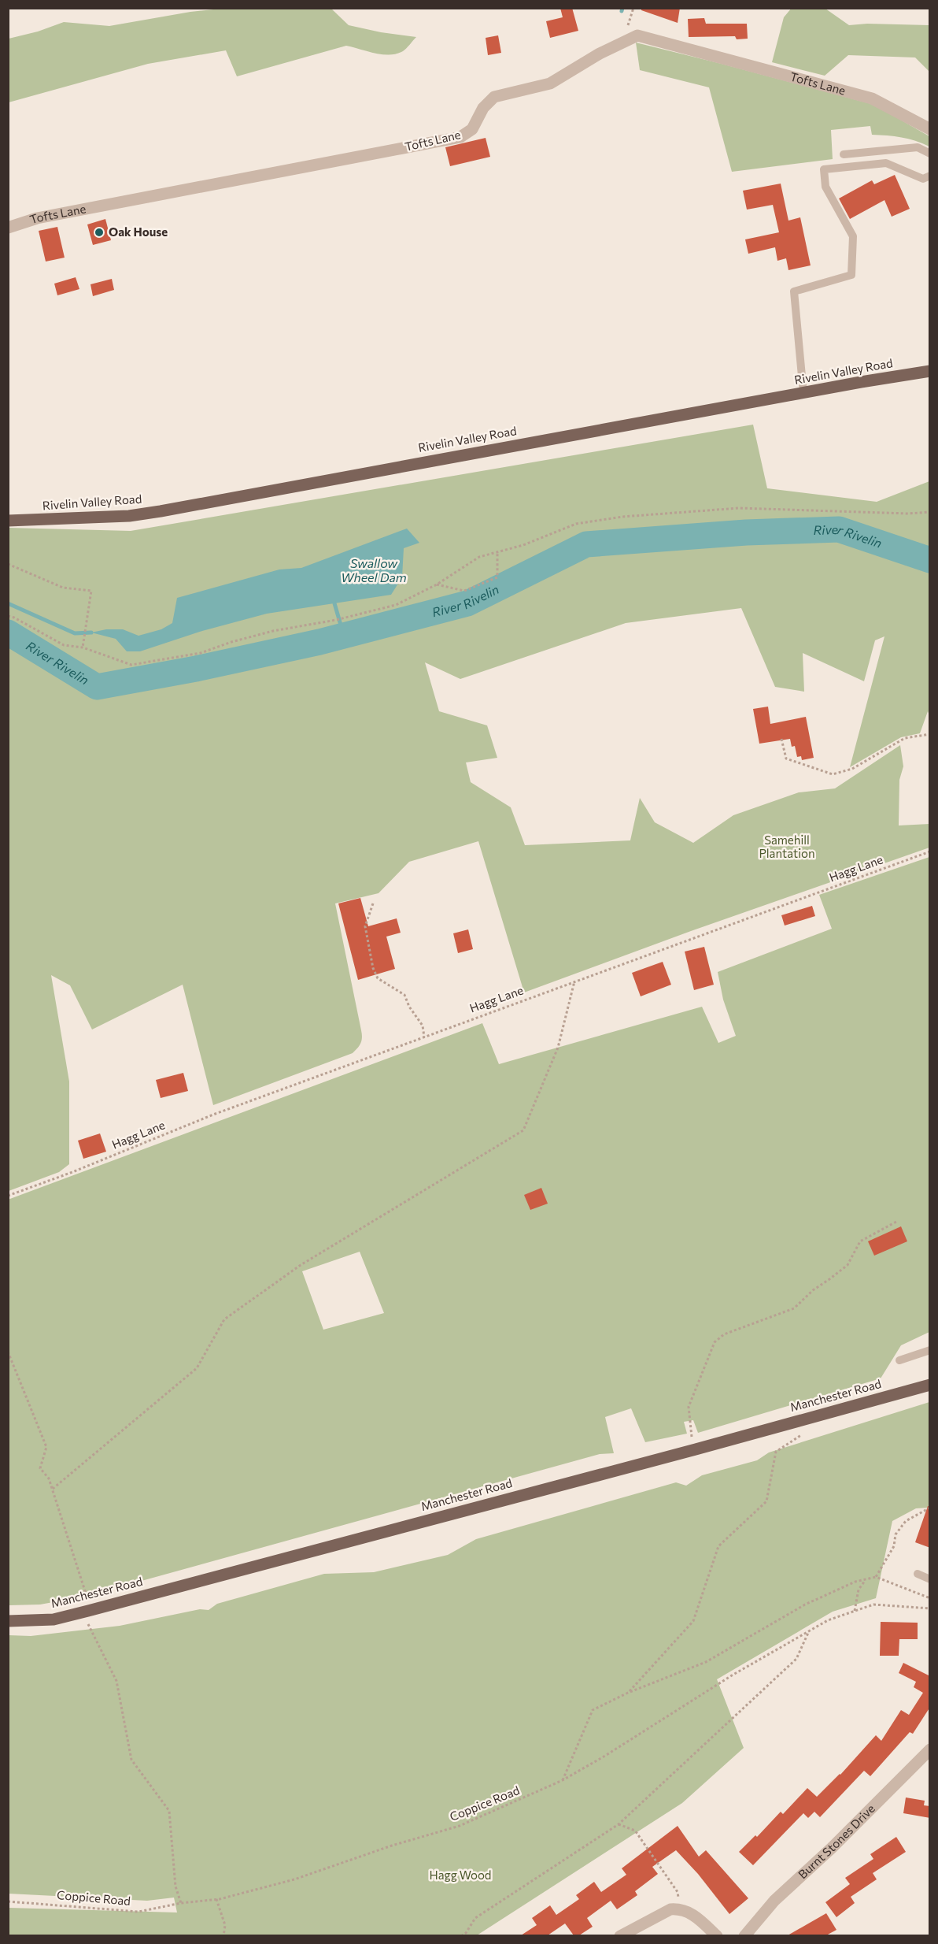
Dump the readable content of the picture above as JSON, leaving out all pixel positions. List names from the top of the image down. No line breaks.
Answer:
{"streets":{"main road":["Rivelin Valley Road","Manchester Road"],"street":["Tofts Lane","Burnt Stones Drive"],"path":["Hagg Lane","Coppice Road"]},"water":["River Rivelin","Swallow Wheel Dam"],"parks":["Samehill Plantation","Hagg Wood"],"places":["Oak House"]}
